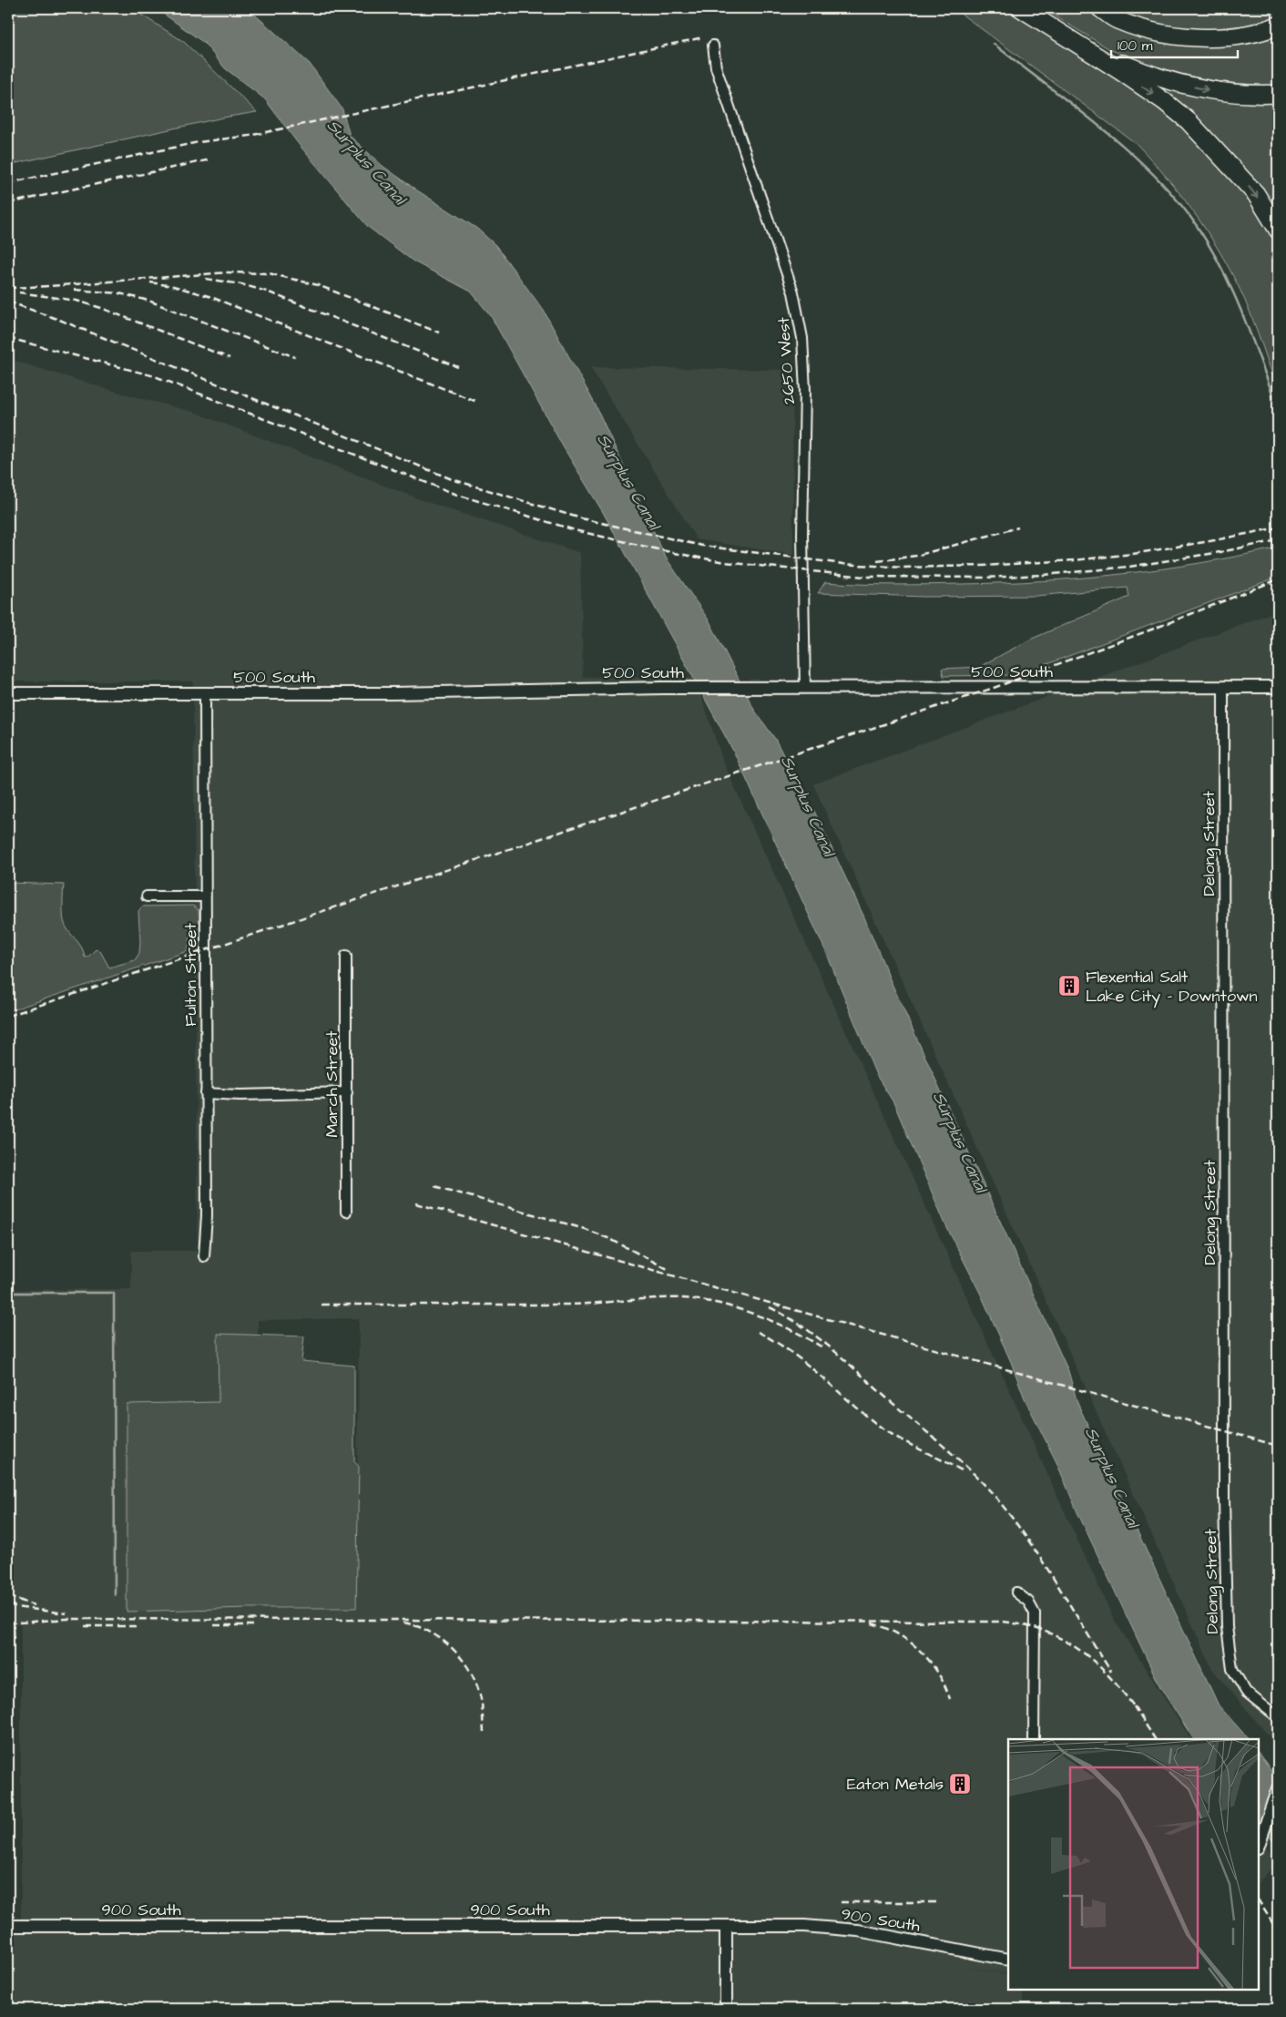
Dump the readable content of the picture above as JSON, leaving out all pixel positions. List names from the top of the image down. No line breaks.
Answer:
{"streets":{"street":["2650 West","500 South","Delong Street","Fulton Street","March Street","900 South"]},"crossings":[["2650 West","500 South"],["500 South","Delong Street"],["500 South","Fulton Street"]],"water":["Surplus Canal"],"places":{"building":["Flexential Salt Lake City - Downtown","Eaton Metals"]},"scale_bar":"100 m"}
